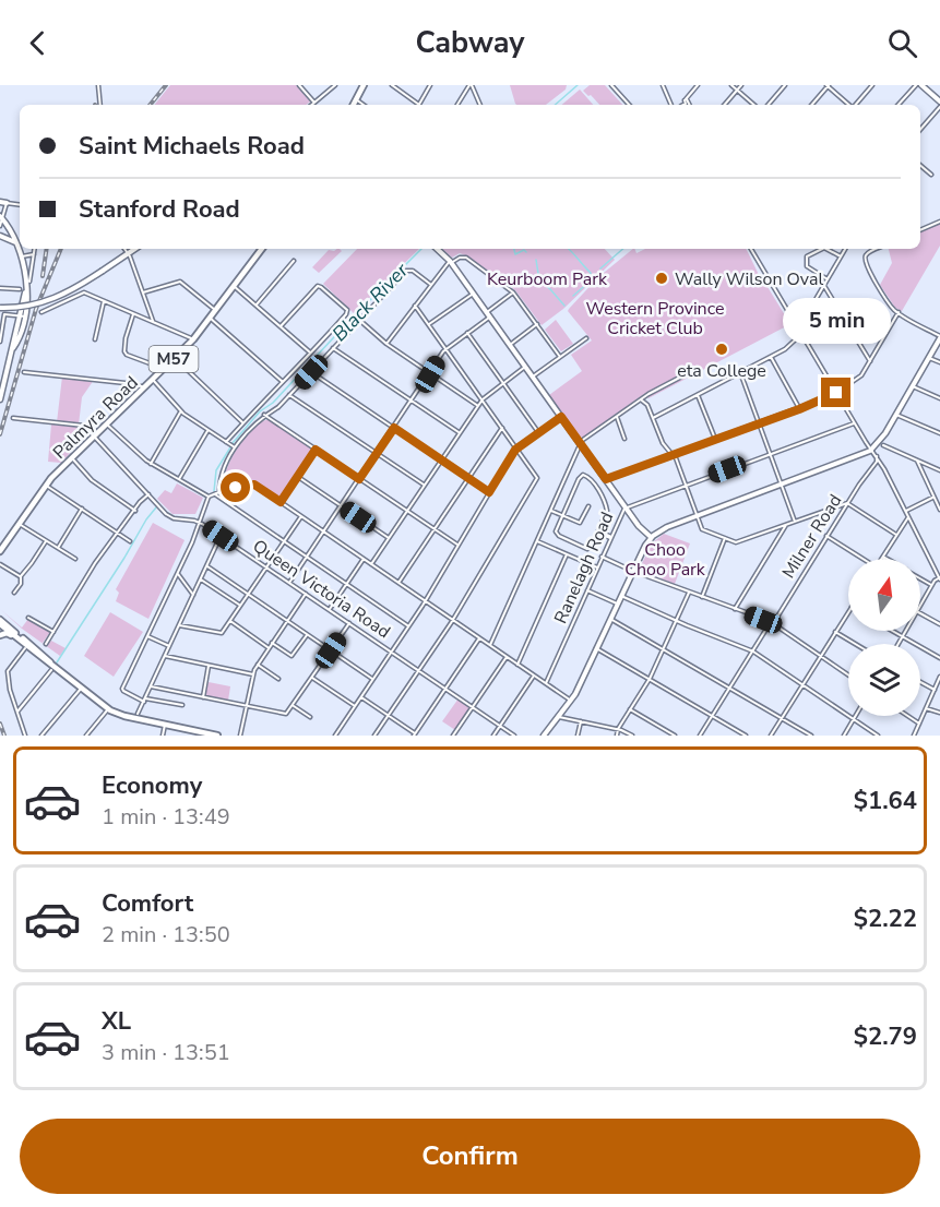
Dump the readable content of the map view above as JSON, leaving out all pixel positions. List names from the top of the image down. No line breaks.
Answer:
{"streets":{"main road":["M57","Palmyra Road"],"street":["Milner Road","Ranelagh Road","Queen Victoria Road"]},"crossings":[["Palmyra Road","Queen Victoria Road"]],"water":["Black River"],"parks":["Keurboom Park","Western Province Cricket Club","Choo Choo Park"],"places":["Wally Wilson Oval","eta College"],"north":"top","page":{"header":"Cabway","banner":["Saint Michaels Road","Stanford Road"],"bubble":"5 min","list":[{"name":"Economy","note":"1 min · 13:49","value":"$1.64"},{"name":"Comfort","note":"2 min · 13:50","value":"$2.22"},{"name":"XL","note":"3 min · 13:51","value":"$2.79"}],"buttons":"Confirm"}}
